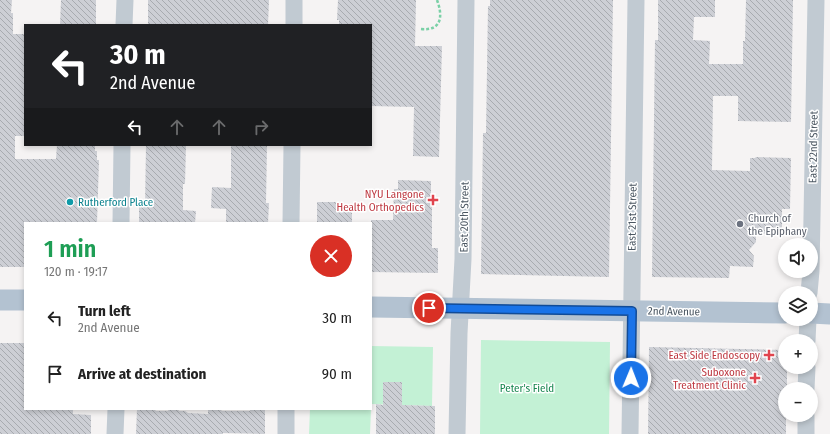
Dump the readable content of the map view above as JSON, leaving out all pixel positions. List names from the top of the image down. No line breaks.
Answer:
{"streets":{"main road":["2nd Avenue"],"street":["East 22nd Street","East 20th Street","East 21st Street"]},"crossings":[["East 20th Street","2nd Avenue"],["East 21st Street","2nd Avenue"]],"parks":["Peter's Field"],"places":{"health":["NYU Langone Health Orthopedics","East Side Endoscopy","Suboxone Treatment Clinic"],"other":["Rutherford Place","Church of the Epiphany"]},"page":{"turn":["30 m","2nd Avenue"],"heading":["1 min","120 m · 19:17"],"map_buttons":["+","−"],"list":[{"name":"Turn left","note":"2nd Avenue","value":"30 m"},{"name":"Arrive at destination","value":"90 m"}]}}
